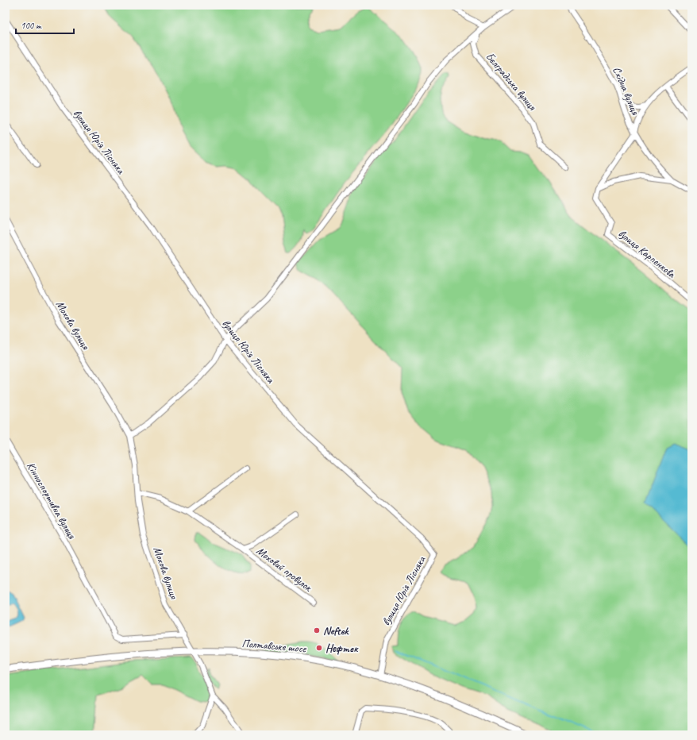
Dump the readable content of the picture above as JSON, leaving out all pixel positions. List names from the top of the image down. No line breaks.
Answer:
{"streets":{"main road":["Полтавське шосе"],"street":["Бєлградська вулиця","Східна вулиця","вулиця Юрія Лісняка","вулиця Карпенкова","Мохова вулиця","Кінноспортивна вулиця","Моховий провулок"]},"crossings":[["вулиця Юрія Лісняка","Полтавське шосе"],["Мохова вулиця","Кінноспортивна вулиця"],["Мохова вулиця","Моховий провулок"],["Мохова вулиця","Полтавське шосе"]],"places":["Neftek","Нефтек"],"scale_bar":"100 m"}
